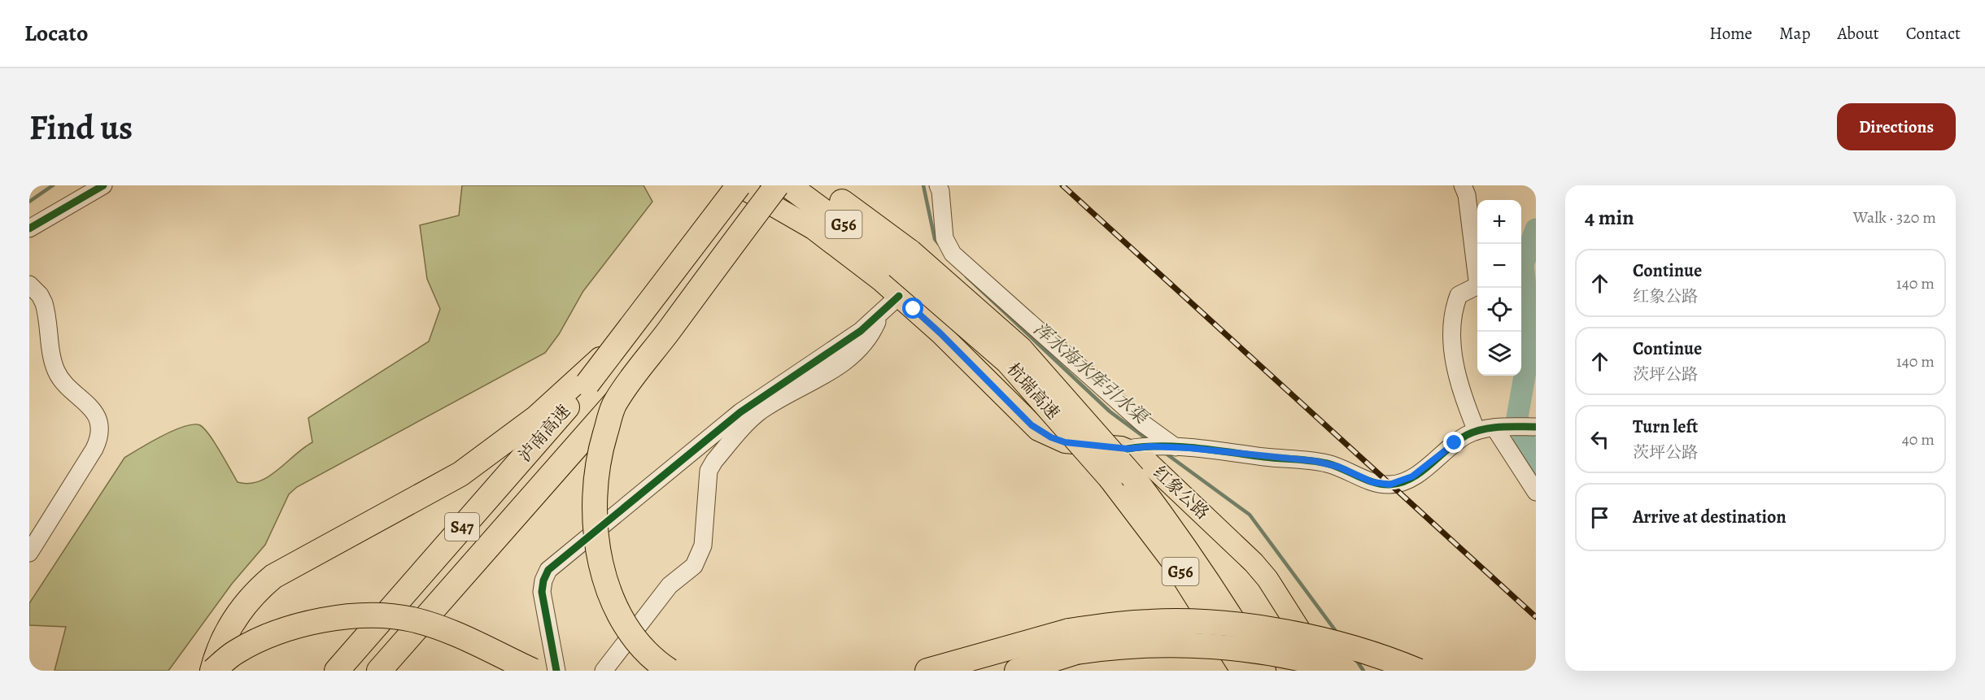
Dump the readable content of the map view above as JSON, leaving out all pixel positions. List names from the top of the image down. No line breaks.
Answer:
{"streets":{"highway":["G56","杭瑞高速","泸南高速","S47"],"main road":["红象公路"]},"crossings":[["泸南高速","红象公路"]],"water":["浑水海水库引水渠"],"page":{"header":"Locato","nav":["Home","Map","About","Contact"],"buttons":"Directions","title":"Find us","heading":["4 min","Walk · 320 m"],"map_buttons":["+","−"],"list":[["Continue","红象公路","140 m"],["Continue","茨坪公路","140 m"],["Turn left","茨坪公路","40 m"],"Arrive at destination"]}}
